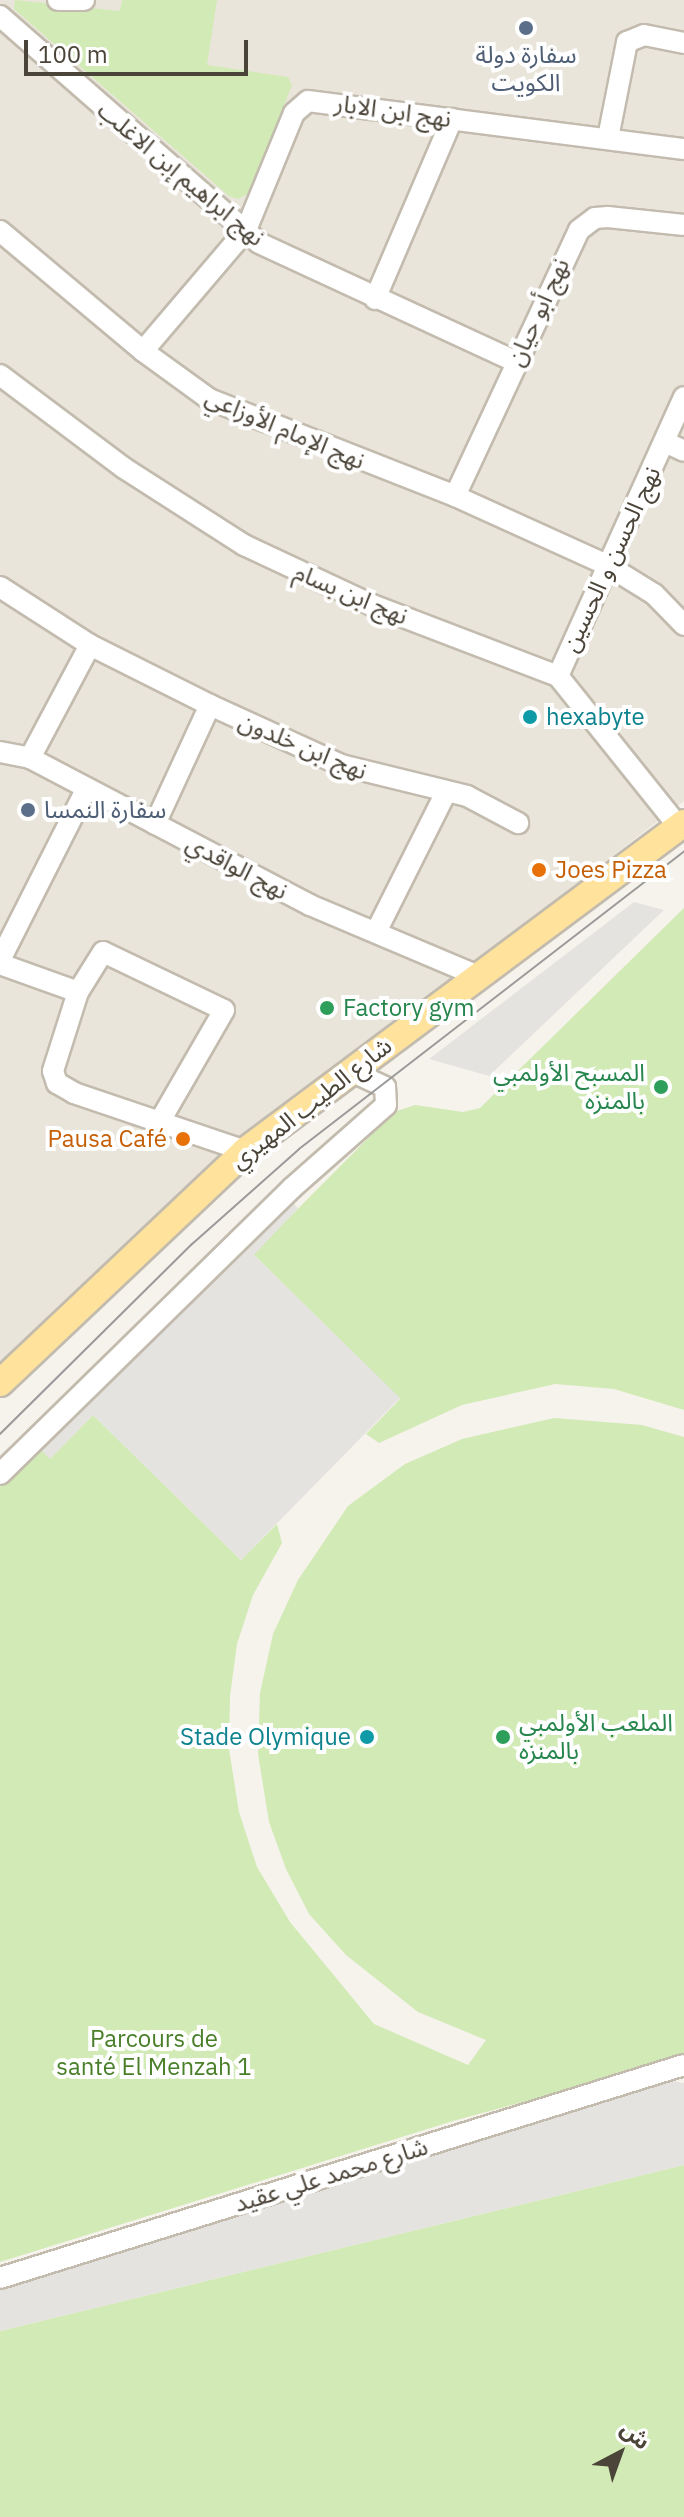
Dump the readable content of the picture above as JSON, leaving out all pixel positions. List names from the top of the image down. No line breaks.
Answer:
{"streets":{"main road":["شارع الطيب المهيري"],"street":["نهج ابن الابار","نهج ابراهيم إبن الاغلب","نهج أبو حيان","نهج الإمام الأوزاعي","نهج الحسن و الحسين","نهج ابن بسام","نهج ابن خلدون","نهج الواقدي","شارع محمد علي عقيد"]},"crossings":[["نهج ابن الابار","نهج ابراهيم إبن الاغلب"],["نهج ابن الابار","نهج الإمام الأوزاعي"],["نهج ابراهيم إبن الاغلب","نهج أبو حيان"],["نهج أبو حيان","نهج الإمام الأوزاعي"],["نهج الإمام الأوزاعي","نهج الحسن و الحسين"],["نهج الحسن و الحسين","نهج ابن بسام"],["نهج ابن خلدون","نهج الواقدي"],["نهج الواقدي","شارع الطيب المهيري"]],"parks":["Parcours de santé El Menzah 1"],"places":["سفارة دولة الكويت","hexabyte","سفارة النمسا","Joes Pizza","Factory gym","المسبح الأولمبي بالمنزه","Pausa Café","Stade Olymique","الملعب الأولمبي بالمنزه"],"scale_bar":"100 m","north":"top right"}
